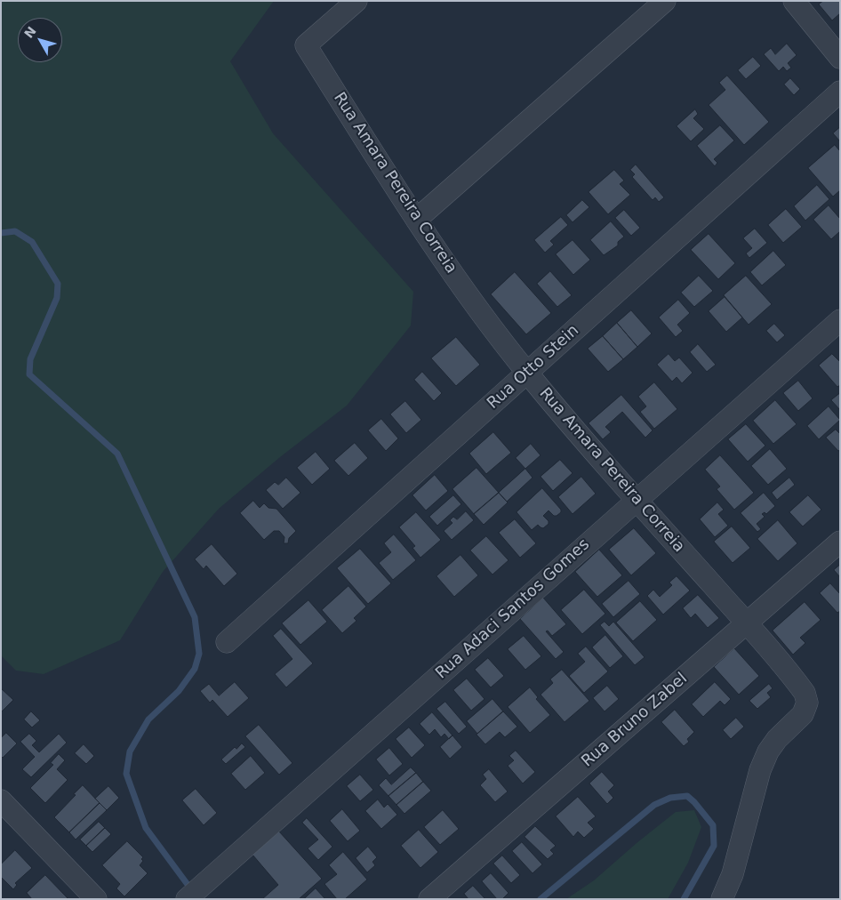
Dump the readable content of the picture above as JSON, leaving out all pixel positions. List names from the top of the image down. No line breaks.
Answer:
{"streets":{"street":["Rua Amara Pereira Correia","Rua Otto Stein","Rua Adaci Santos Gomes","Rua Bruno Zabel"]},"crossings":[["Rua Amara Pereira Correia","Rua Otto Stein"],["Rua Amara Pereira Correia","Rua Adaci Santos Gomes"],["Rua Amara Pereira Correia","Rua Bruno Zabel"]],"north":"top left"}
